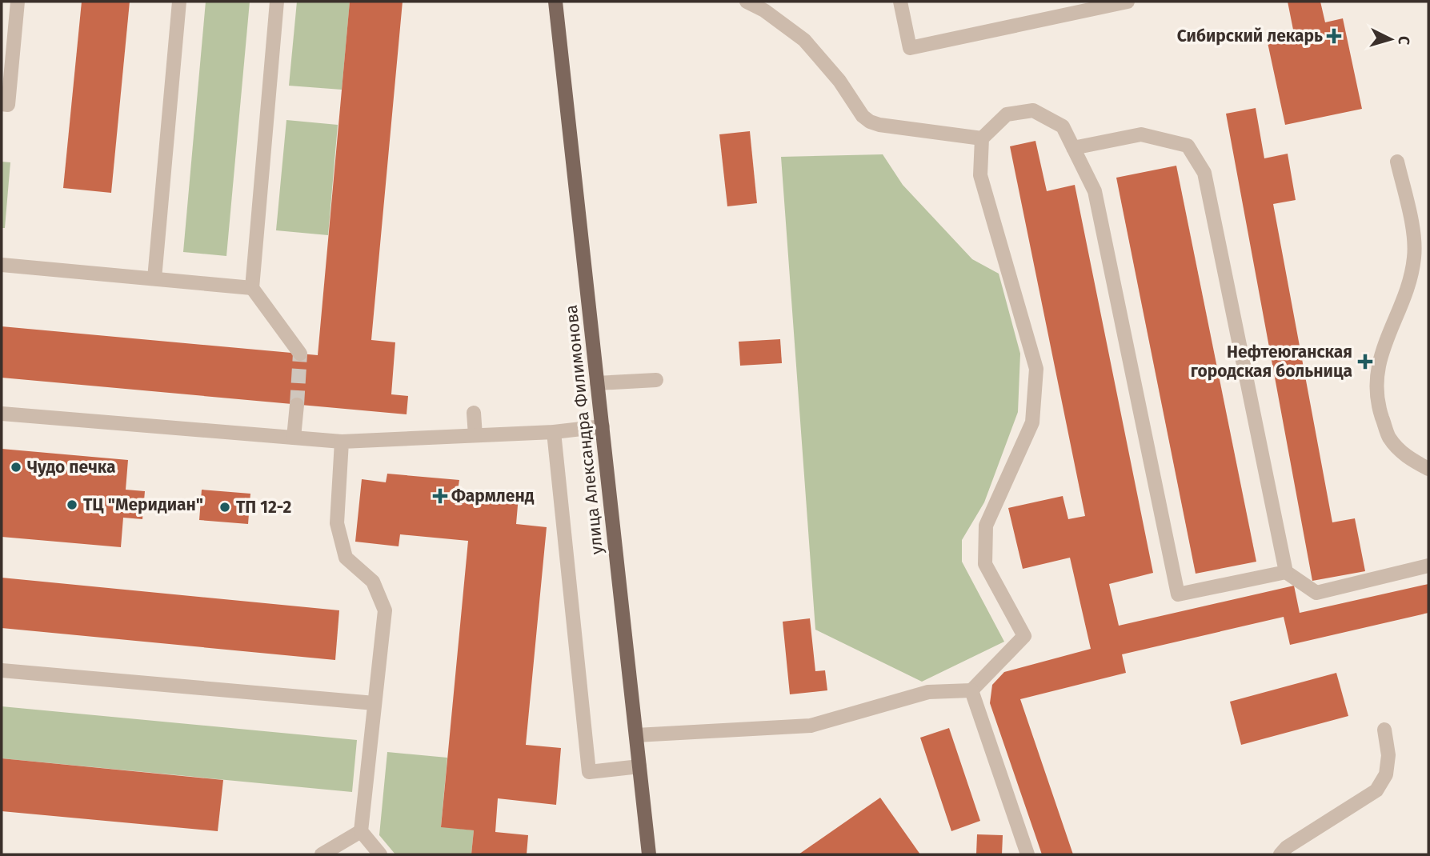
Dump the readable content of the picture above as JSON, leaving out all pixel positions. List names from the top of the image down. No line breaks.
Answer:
{"streets":{"main road":["улица Александра Филимонова"]},"places":{"health":["Сибирский лекарь","Нефтеюганская городская больница","Фармленд"],"other":["Чудо печка","ТЦ \"Меридиан\"","ТП 12-2"]},"north":"right"}
